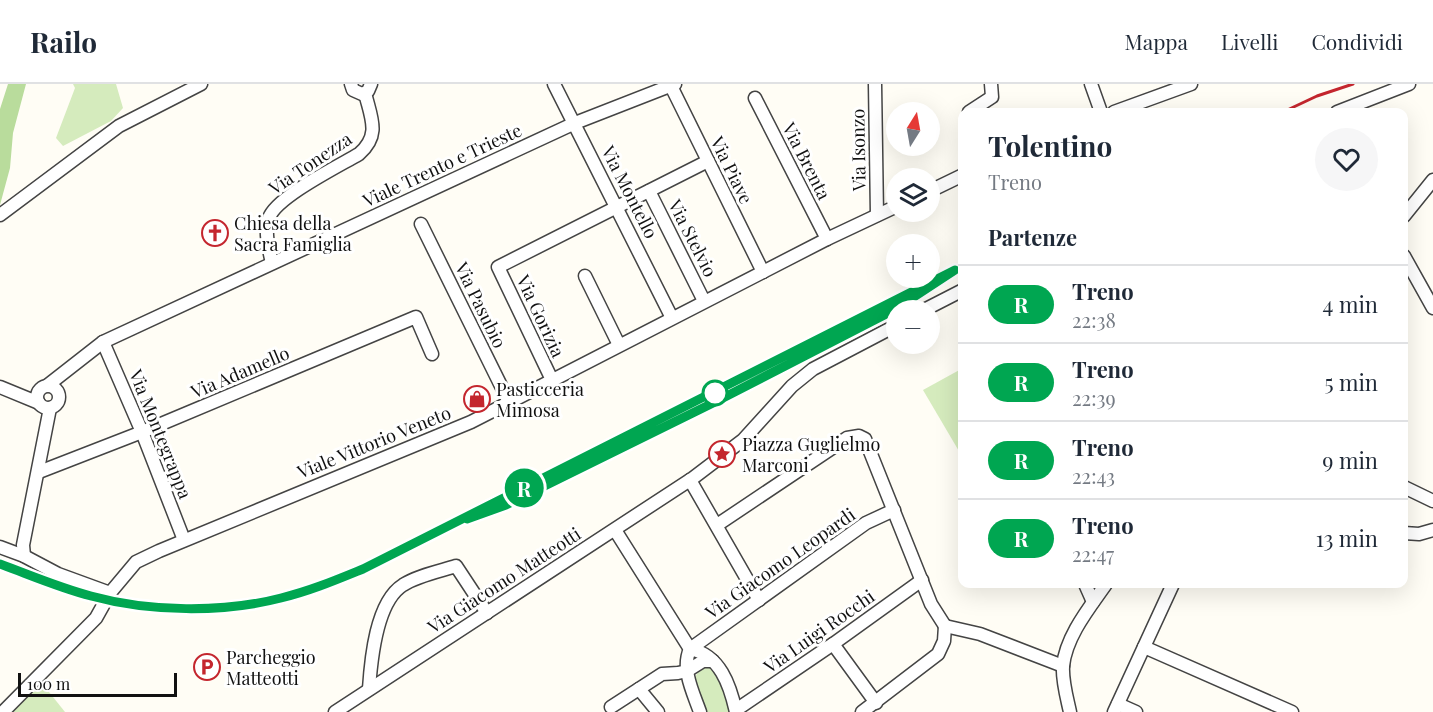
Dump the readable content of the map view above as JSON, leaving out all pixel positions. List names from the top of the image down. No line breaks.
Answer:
{"streets":{"street":["Via Isonzo","Via Brenta","Via Tonezza","Viale Trento e Trieste","Via Piave","Via Montello","Via Stelvio","Via Pasubio","Via Gorizia","Via Adamello","Via Montegrappa","Viale Vittorio Veneto","Via Giacomo Leopardi","Via Giacomo Matteotti","Via Luigi Rocchi"]},"crossings":[["Via Isonzo","Viale Vittorio Veneto"],["Via Brenta","Viale Vittorio Veneto"],["Via Tonezza","Viale Trento e Trieste"],["Viale Trento e Trieste","Via Piave"],["Viale Trento e Trieste","Via Montello"],["Viale Trento e Trieste","Via Montegrappa"],["Via Piave","Viale Vittorio Veneto"],["Via Montello","Via Gorizia"],["Via Montello","Viale Vittorio Veneto"],["Via Stelvio","Viale Vittorio Veneto"],["Via Pasubio","Viale Vittorio Veneto"],["Via Gorizia","Viale Vittorio Veneto"],["Via Adamello","Via Montegrappa"],["Via Montegrappa","Viale Vittorio Veneto"]],"places":{"church":["Chiesa della Sacra Famiglia"],"shop":["Pasticceria Mimosa"],"place":["Piazza Guglielmo Marconi"],"parking":["Parcheggio Matteotti"]},"scale_bar":"100 m","north":"top","page":{"header":"Railo","nav":["Mappa","Livelli","Condividi"],"on_map":"R","map_buttons":["+","−"],"heading":[["Tolentino","Treno"],"Partenze"],"list":[{"mark":"R","name":"Treno","note":"22:38","value":"4 min"},{"mark":"R","name":"Treno","note":"22:39","value":"5 min"},{"mark":"R","name":"Treno","note":"22:43","value":"9 min"},{"mark":"R","name":"Treno","note":"22:47","value":"13 min"}],"scale":"100 m"}}
